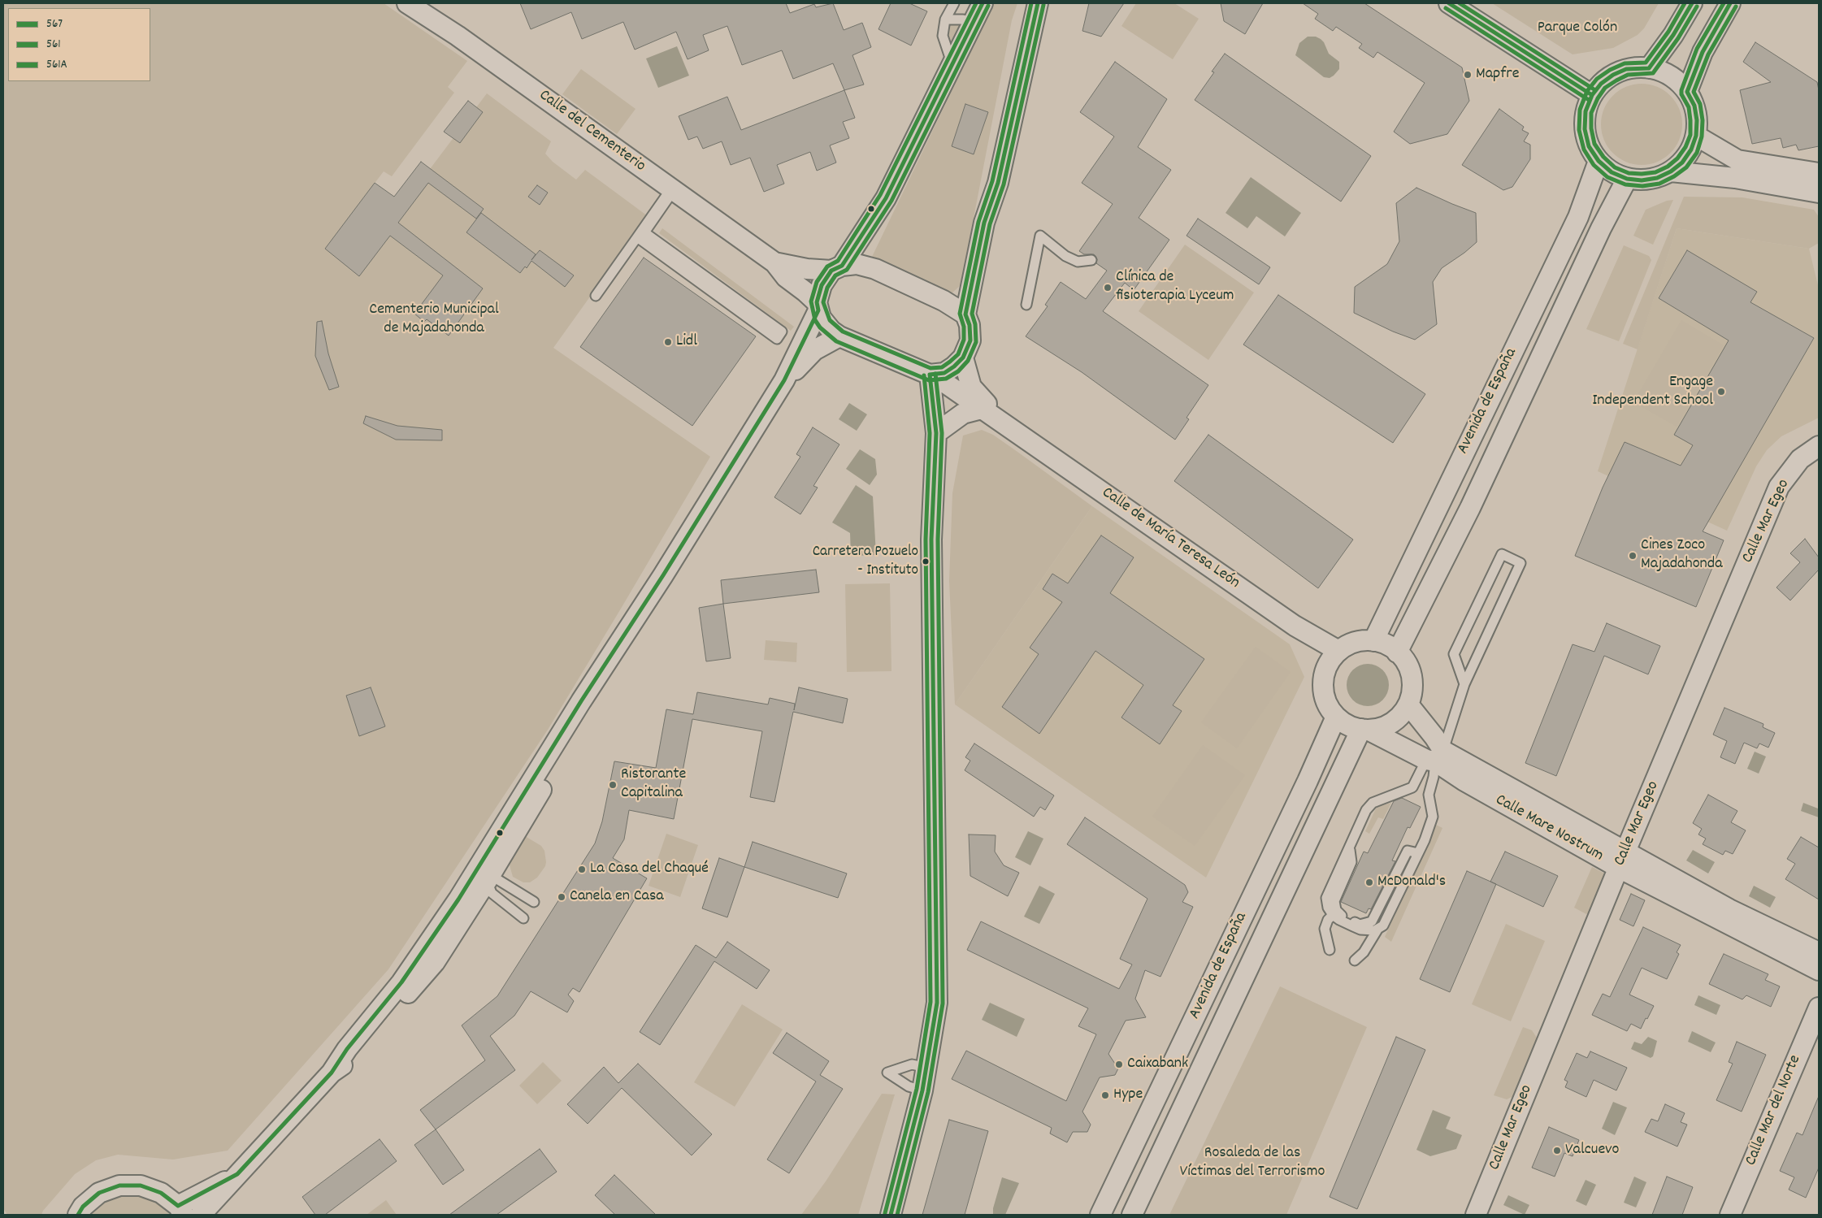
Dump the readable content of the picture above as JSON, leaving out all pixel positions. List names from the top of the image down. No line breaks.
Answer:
{"streets":{"street":["Calle del Cementerio","Avenida de España","Calle Mar Egeo","Calle de María Teresa León","Calle Mare Nostrum","Calle Mar del Norte"]},"crossings":[["Calle del Cementerio","Calle de María Teresa León"],["Avenida de España","Calle de María Teresa León"],["Avenida de España","Calle Mare Nostrum"],["Calle Mar Egeo","Calle Mare Nostrum"],["Calle de María Teresa León","Calle Mare Nostrum"]],"parks":["Parque Colón","Cementerio Municipal de Majadahonda","Rosaleda de las Víctimas del Terrorismo"],"places":["Mapfre","Clínica de fisioterapia Lyceum","Lidl","Engage Independent School","Cines Zoco Majadahonda","Carretera Pozuelo - Instituto","Ristorante Capitalina","La Casa del Chaqué","McDonald's","Canela en Casa","Caixabank","Hype","Valcuevo"],"lines":["transit line 567","transit line 561","transit line 561A"],"legend":["567","561","561A"]}
